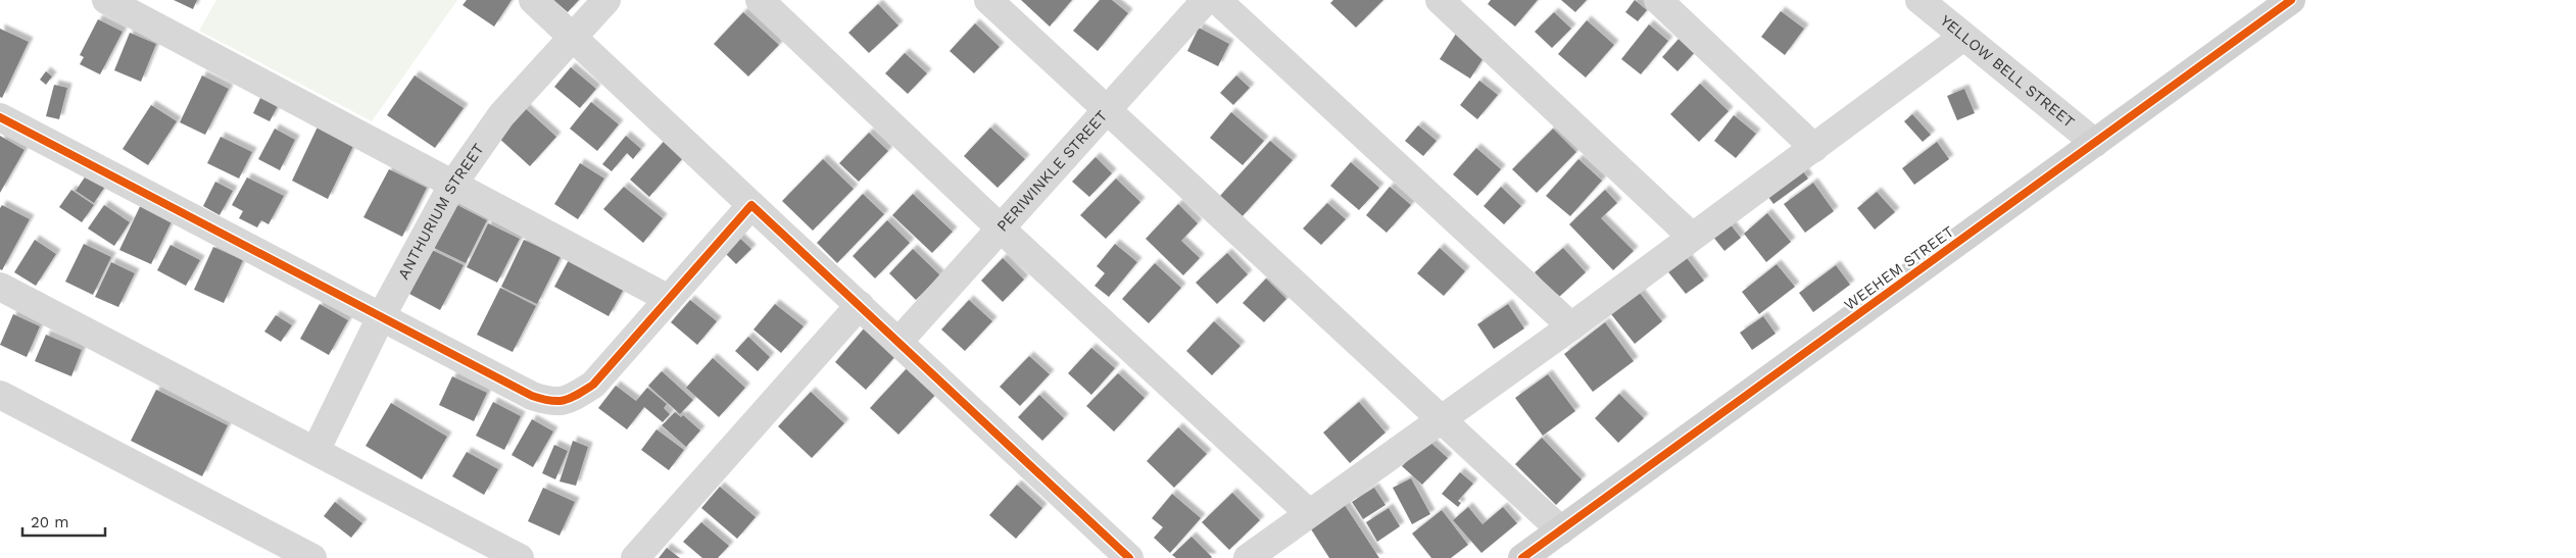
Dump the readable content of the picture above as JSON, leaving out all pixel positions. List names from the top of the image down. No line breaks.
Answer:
{"streets":{"street":["YELLOW BELL STREET","PERIWINKLE STREET","ANTHURIUM STREET","WEEHEM STREET"]},"crossings":[["YELLOW BELL STREET","WEEHEM STREET"]],"scale_bar":"20 m"}
